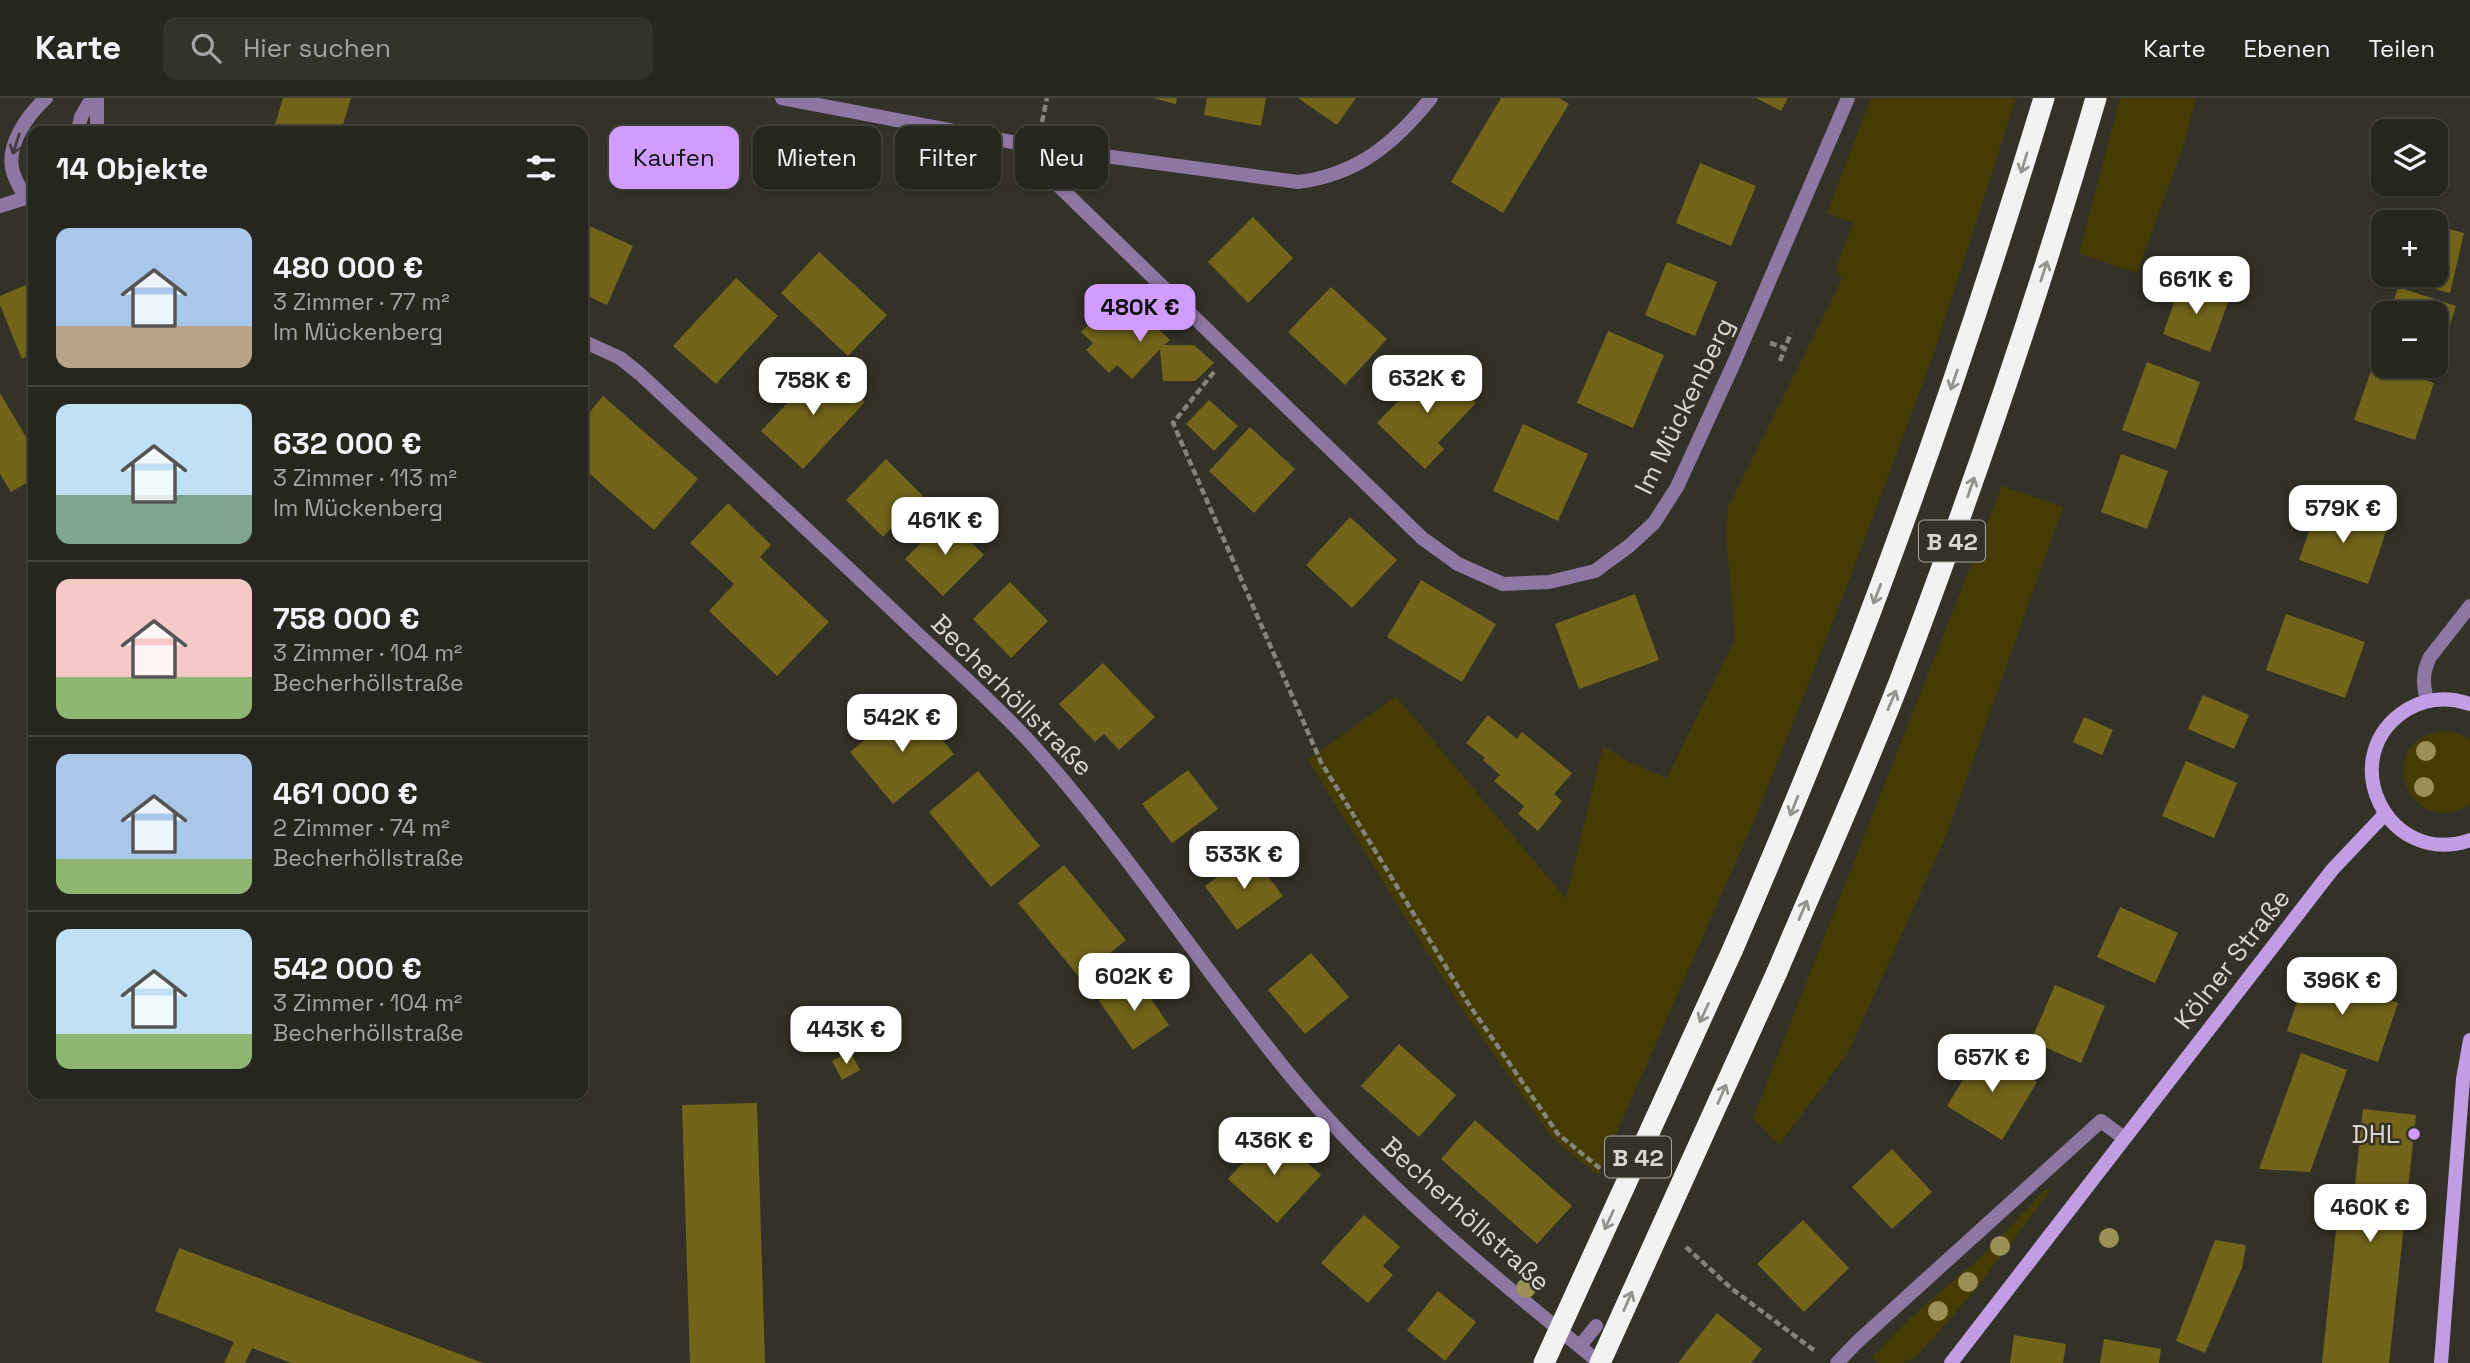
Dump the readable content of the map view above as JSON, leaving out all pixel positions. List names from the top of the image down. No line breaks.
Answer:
{"streets":{"highway":["B 42"],"street":["Im Mückenberg","Becherhöllstraße","Kölner Straße"]},"crossings":[["B 42","Becherhöllstraße"]],"places":["DHL"],"page":{"header":"Karte","search":"Hier suchen","nav":["Karte","Ebenen","Teilen"],"map_buttons":["+","−"],"chip":["Kaufen","Mieten","Filter","Neu"],"heading":"14 Objekte","list":[{"name":"480 000 €","note":"3 Zimmer · 77 m² · Im Mückenberg"},{"name":"632 000 €","note":"3 Zimmer · 113 m² · Im Mückenberg"},{"name":"758 000 €","note":"3 Zimmer · 104 m² · Becherhöllstraße"},{"name":"461 000 €","note":"2 Zimmer · 74 m² · Becherhöllstraße"},{"name":"542 000 €","note":"3 Zimmer · 104 m² · Becherhöllstraße"}],"price":["661K €","480K €","632K €","758K €","579K €","461K €","542K €","533K €","602K €","396K €","443K €","657K €","436K €","460K €"]}}
